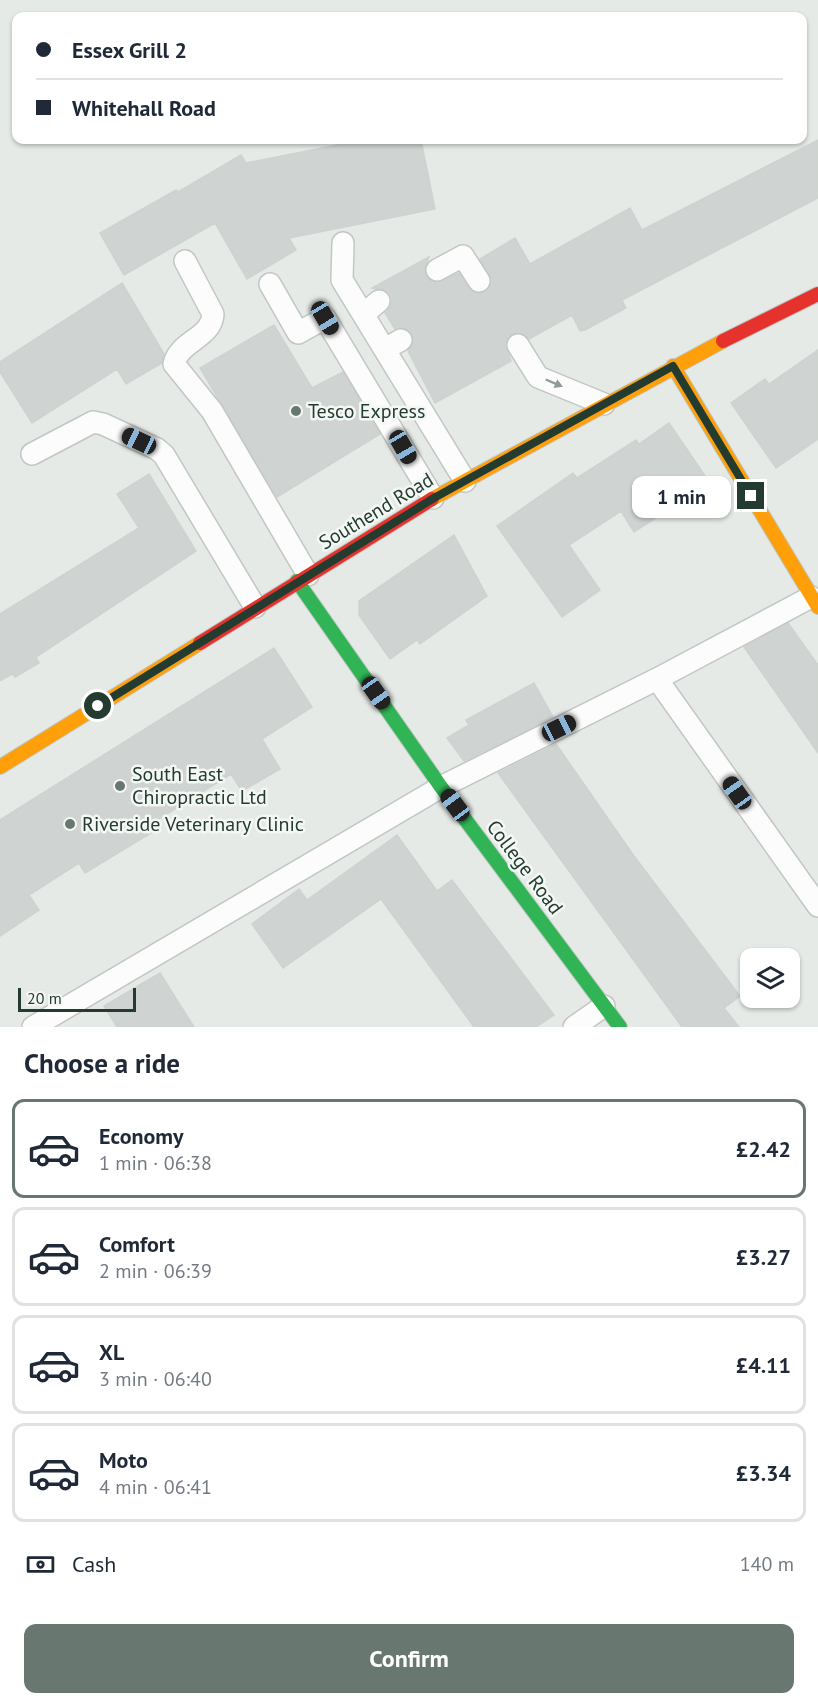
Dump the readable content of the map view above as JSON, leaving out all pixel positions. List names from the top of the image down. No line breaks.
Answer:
{"streets":{"main road":["Southend Road","College Road"]},"crossings":[["Southend Road","College Road"]],"places":["Tesco Express","South East Chiropractic Ltd","Riverside Veterinary Clinic"],"scale_bar":"20 m","page":{"banner":["Essex Grill 2","Whitehall Road"],"bubble":"1 min","scale":"20 m","heading":"Choose a ride","list":[{"name":"Economy","note":"1 min · 06:38","value":"£2.42"},{"name":"Comfort","note":"2 min · 06:39","value":"£3.27"},{"name":"XL","note":"3 min · 06:40","value":"£4.11"},{"name":"Moto","note":"4 min · 06:41","value":"£3.34"}],"pay":["Cash","140 m"],"buttons":"Confirm"}}
